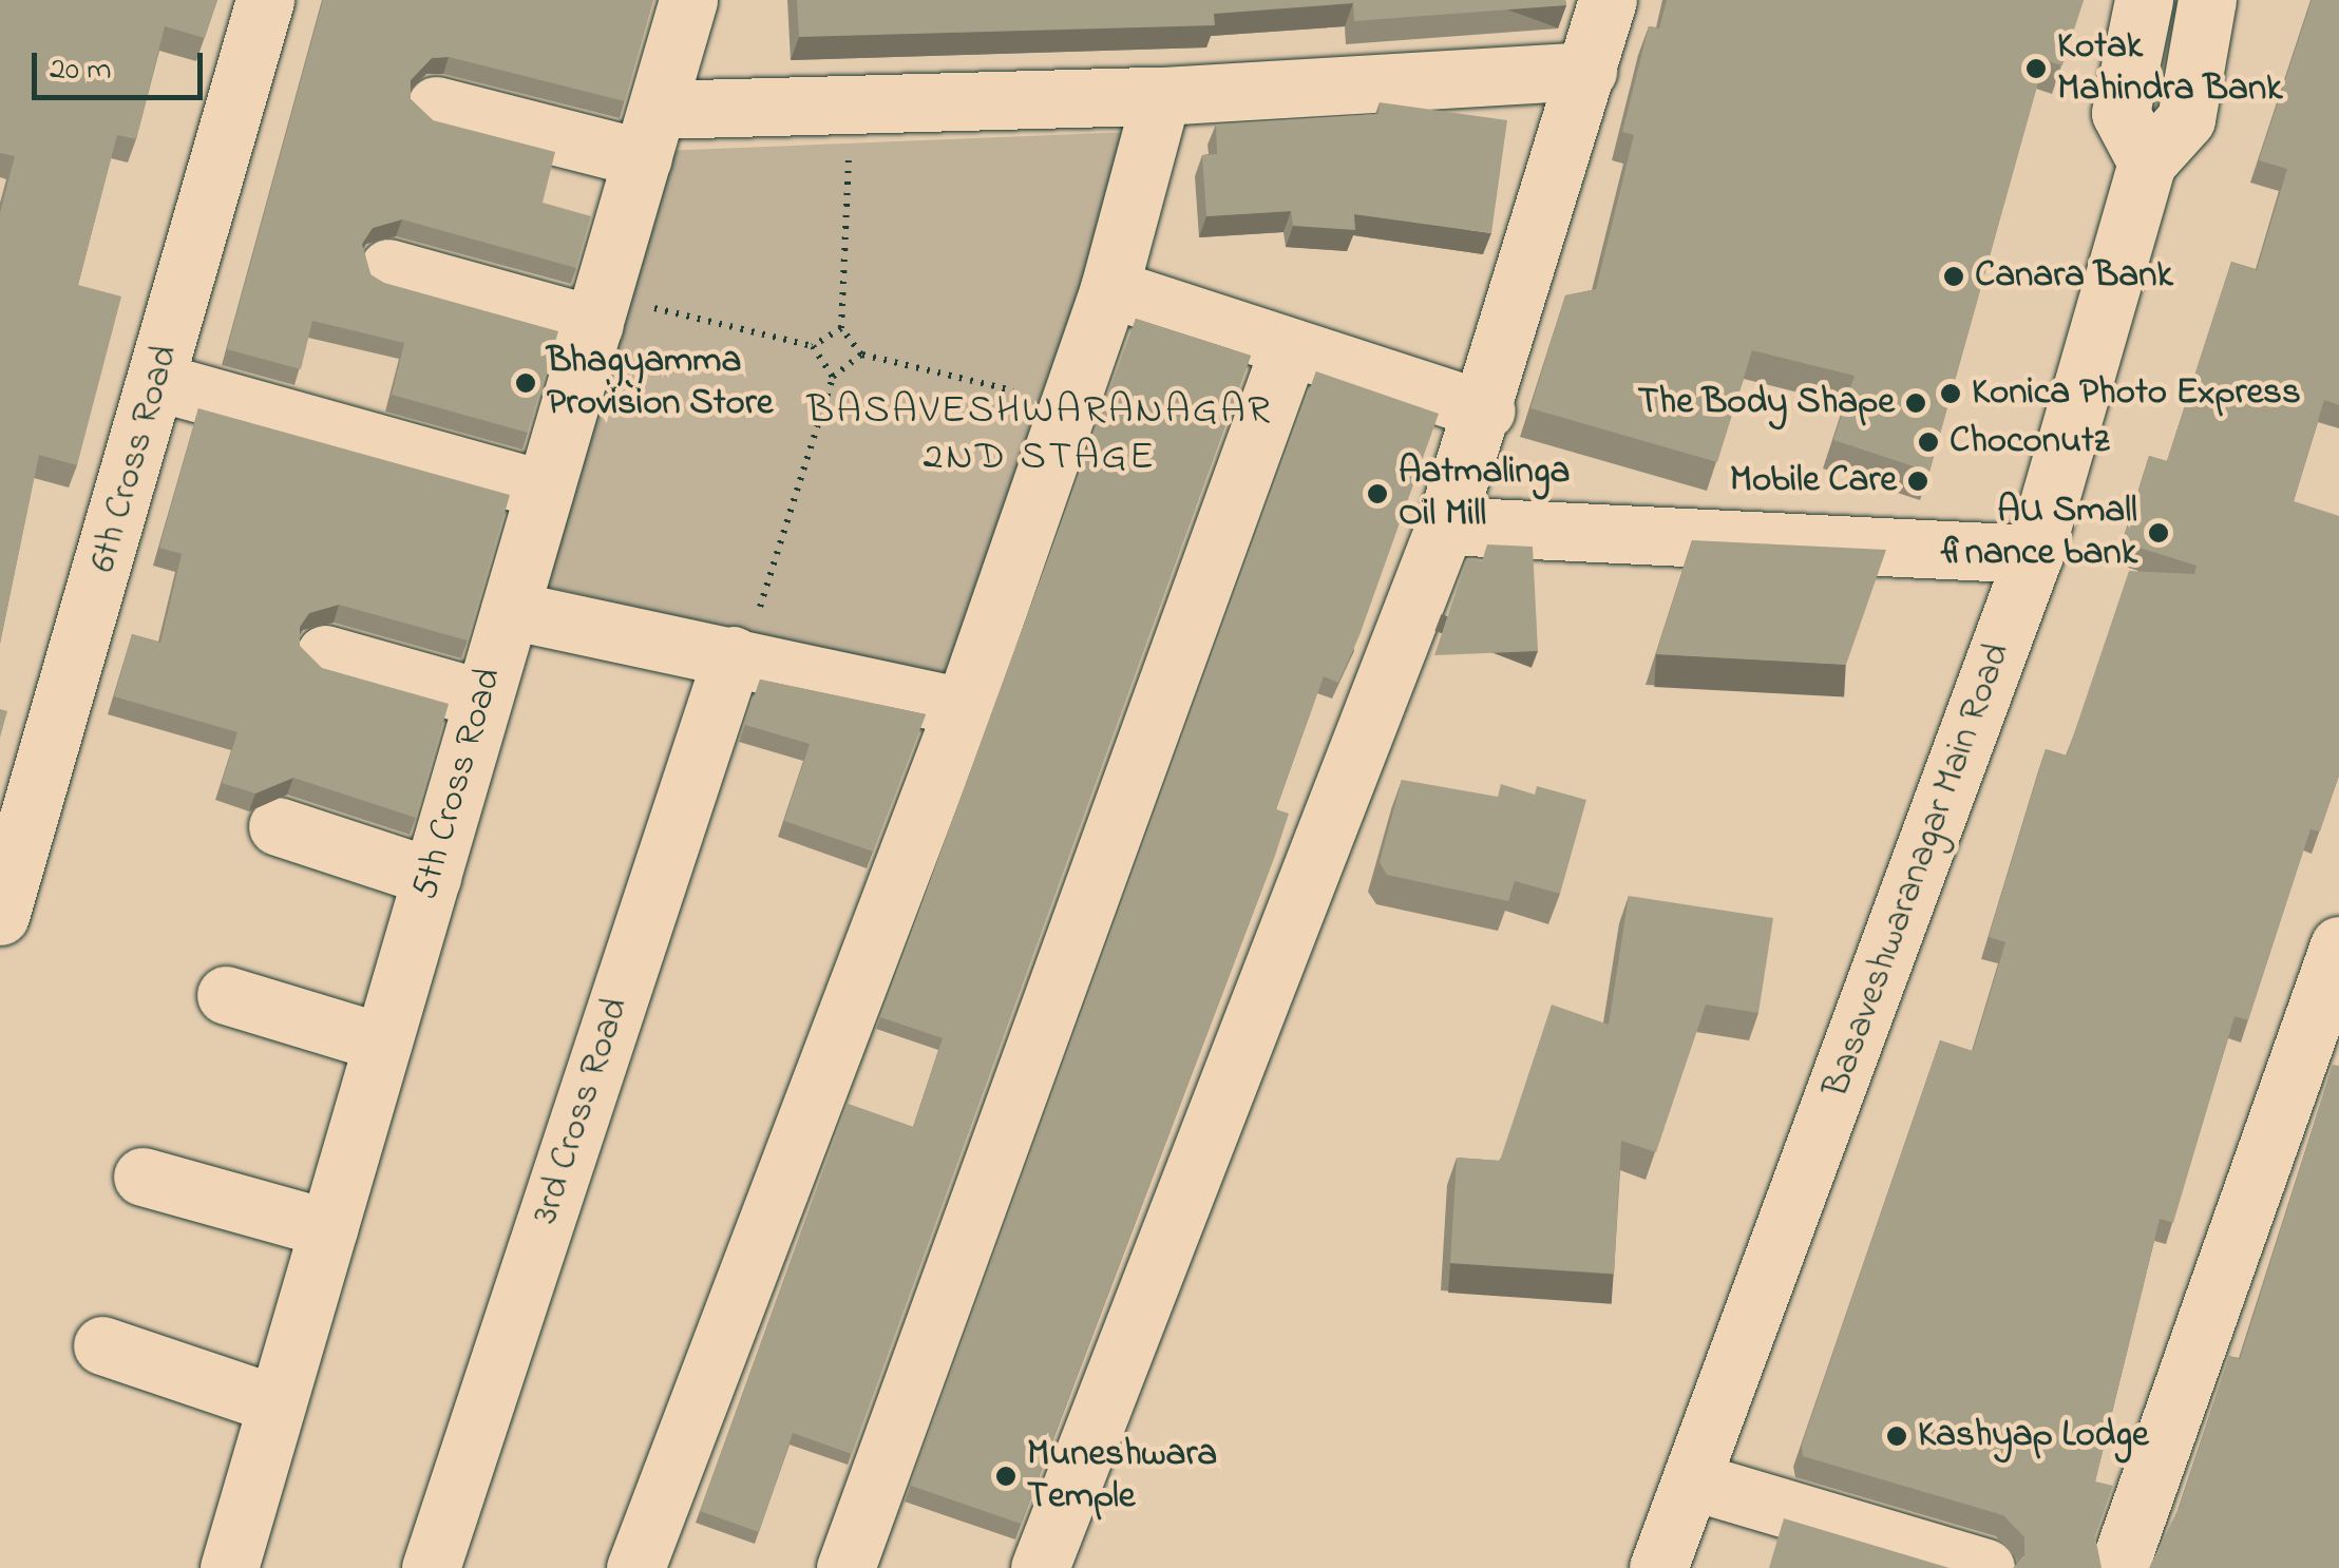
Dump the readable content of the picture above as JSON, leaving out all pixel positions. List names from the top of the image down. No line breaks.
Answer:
{"streets":{"street":["6th Cross Road","5th Cross Road","Basaveshwaranagar Main Road","3rd Cross Road"]},"districts":["BASAVESHWARANAGAR 2ND STAGE"],"places":["Kotak Mahindra Bank","Canara Bank","Bhagyamma Provision Store","Konica Photo Express","The Body Shape","Choconutz","Mobile Care","Aatmalinga Oil Mill","AU Small finance bank","Kashyap Lodge","Muneshwara Temple"],"scale_bar":"20 m"}
